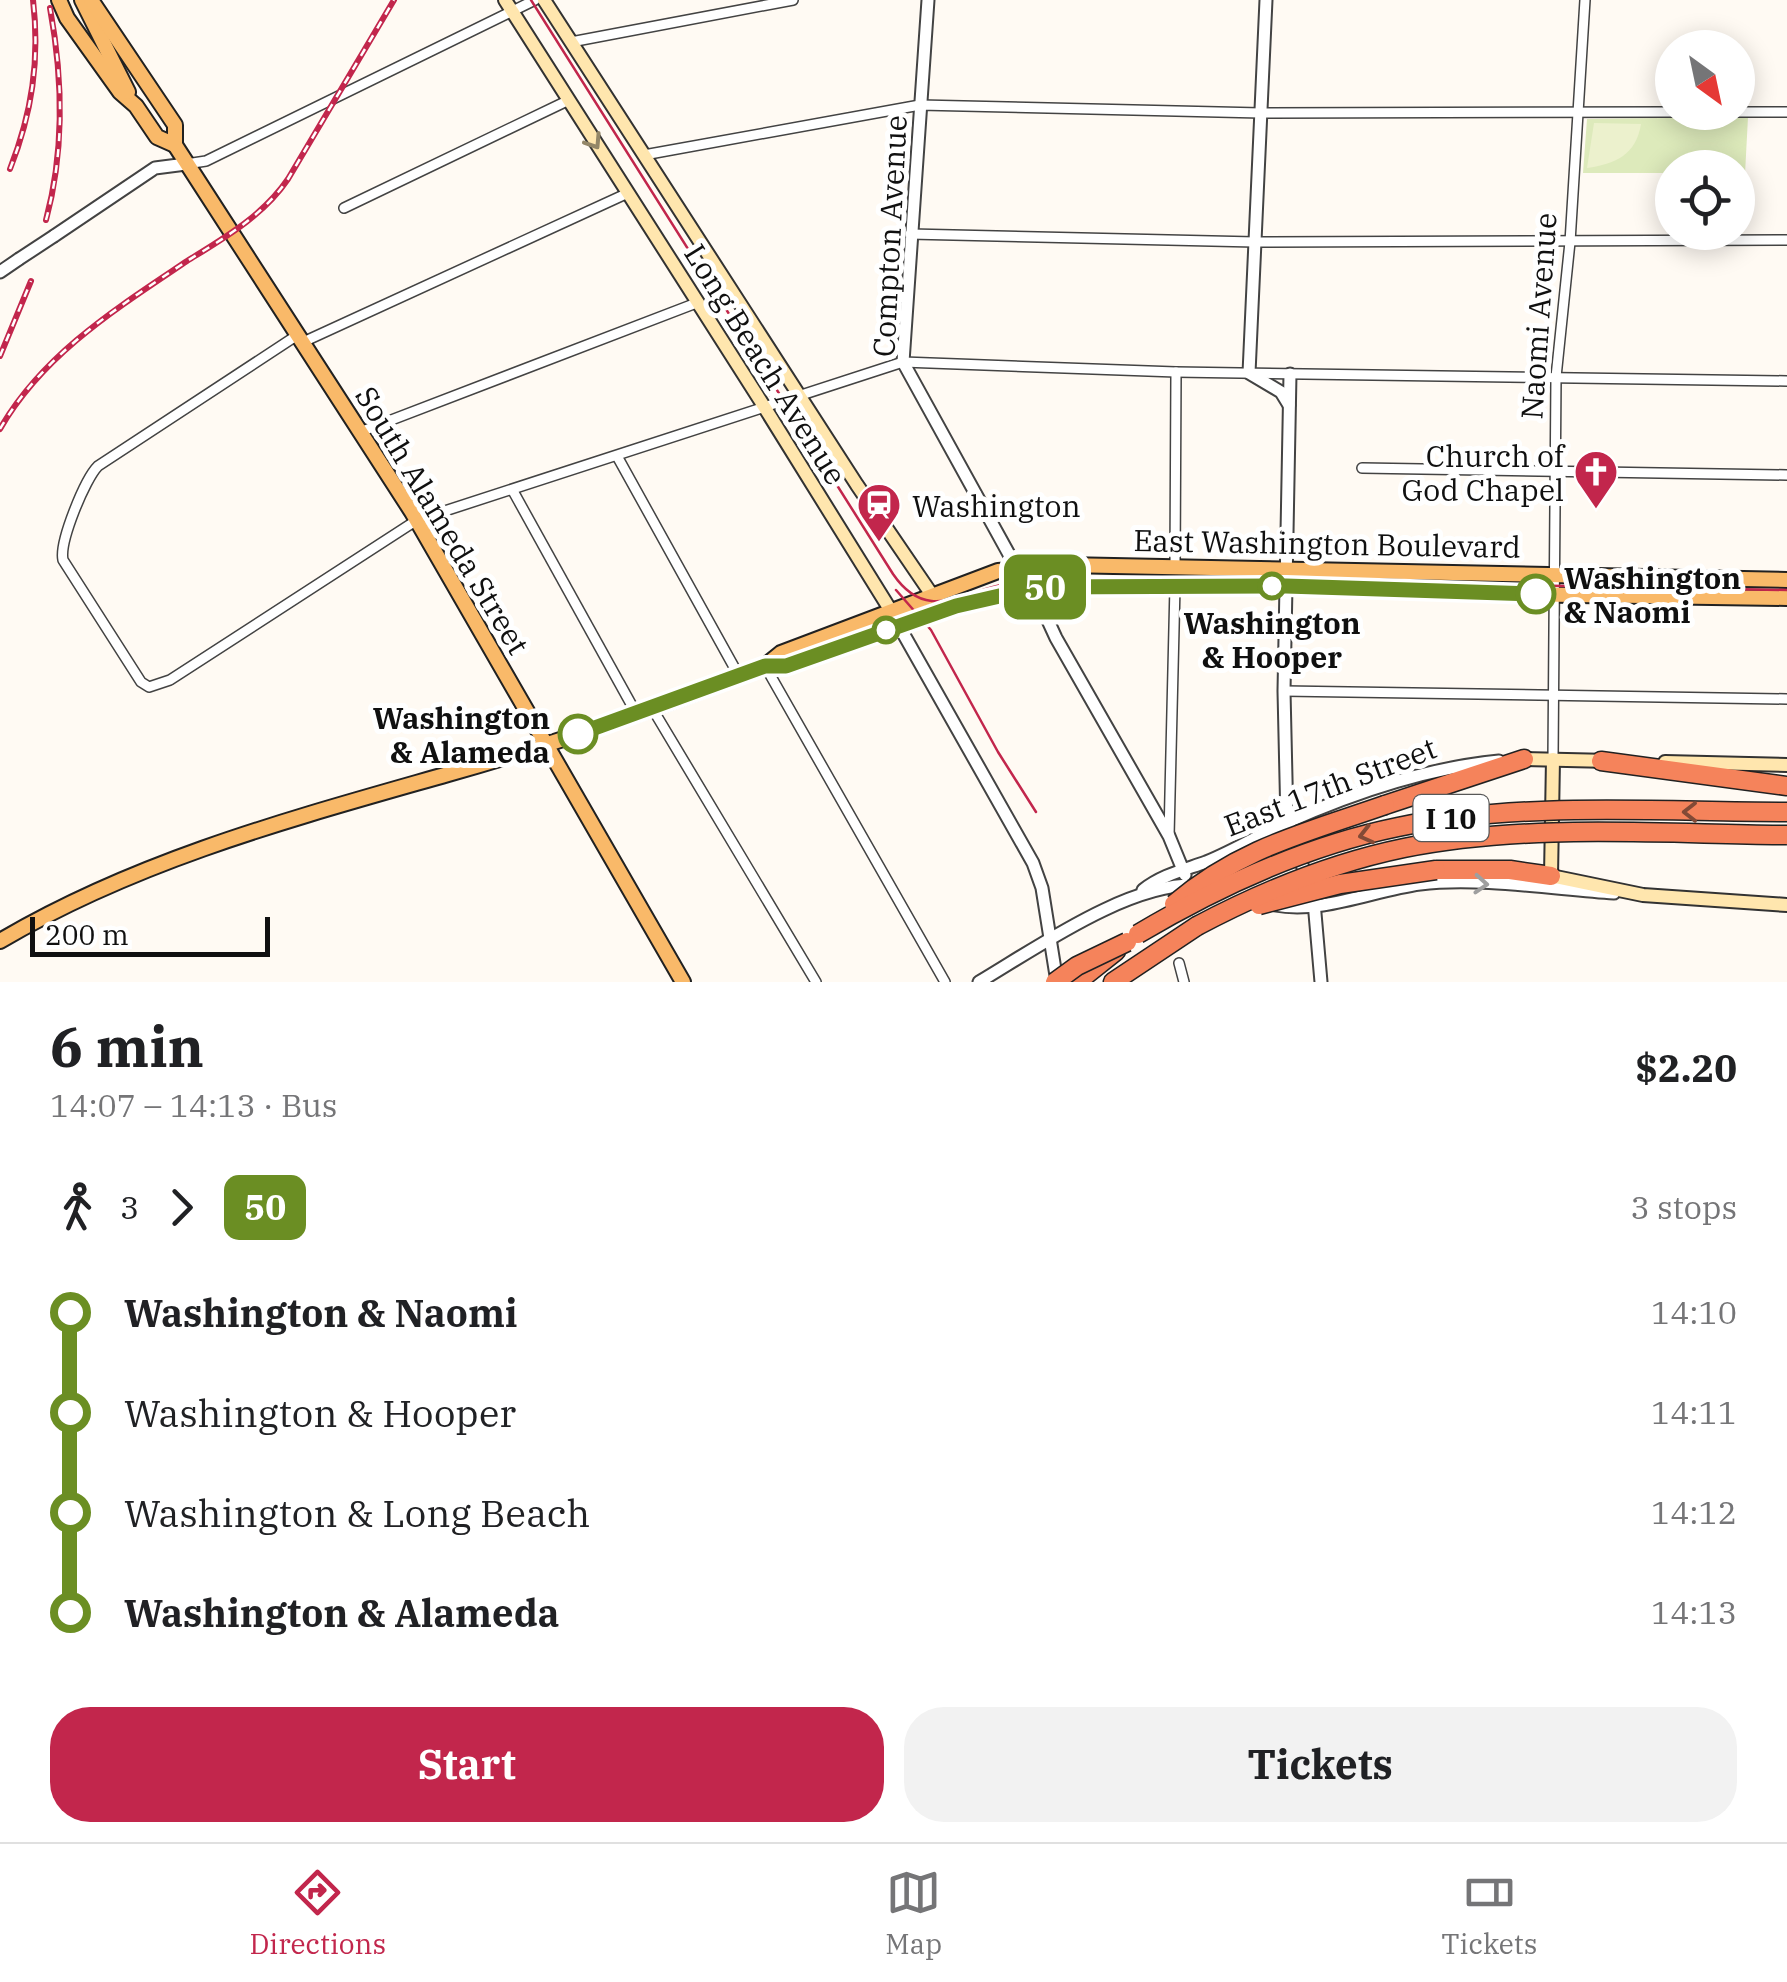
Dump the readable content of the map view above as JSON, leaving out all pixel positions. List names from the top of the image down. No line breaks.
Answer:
{"streets":{"highway":["I 10"],"main road":["Naomi Avenue","Long Beach Avenue","South Alameda Street","East Washington Boulevard","East 17th Street"],"street":["Compton Avenue"]},"crossings":[["Compton Avenue","East Washington Boulevard"],["Naomi Avenue","East Washington Boulevard"],["Naomi Avenue","East 17th Street"],["Long Beach Avenue","East Washington Boulevard"],["Long Beach Avenue","East 17th Street"],["South Alameda Street","East Washington Boulevard"]],"places":{"church":["Church of God Chapel"],"station":["Washington"],"other":["Washington & Hooper","Washington & Naomi","Washington & Alameda"]},"lines":["bus line 50"],"scale_bar":"200 m","north":"bottom right","page":{"on_map":"50","scale":"200 m","heading":["6 min","14:07 – 14:13 · Bus","$2.20"],"legs":["3","50","3 stops"],"list":[{"name":"Washington & Naomi","value":"14:10"},{"name":"Washington & Hooper","value":"14:11"},{"name":"Washington & Long Beach","value":"14:12"},{"name":"Washington & Alameda","value":"14:13"}],"buttons":["Start","Tickets"],"tabs":["Directions","Map","Tickets"]}}
